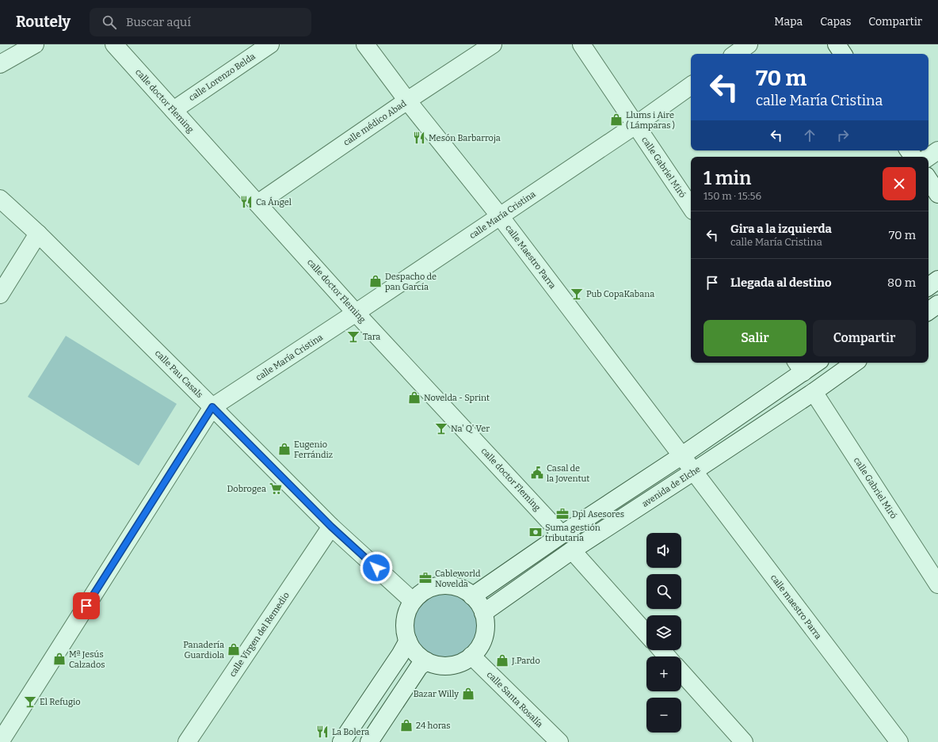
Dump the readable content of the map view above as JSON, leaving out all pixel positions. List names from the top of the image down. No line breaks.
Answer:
{"streets":{"street":["calle Lorenzo Belda","calle doctor Fleming","calle médico Abad","calle Gabriel Miró","calle María Cristina","calle Maestro Parra","calle Pau Casals","avenida de Elche","calle maestro Parra","calle Virgen del Remedio","calle Santa Rosalía"]},"crossings":[["calle Lorenzo Belda","calle doctor Fleming"],["calle doctor Fleming","calle médico Abad"],["calle doctor Fleming","calle María Cristina"],["calle médico Abad","calle Maestro Parra"],["calle Gabriel Miró","calle María Cristina"],["calle Gabriel Miró","avenida de Elche"],["calle María Cristina","calle Maestro Parra"],["calle María Cristina","calle Pau Casals"],["calle Maestro Parra","avenida de Elche"],["calle Maestro Parra","calle maestro Parra"],["calle Pau Casals","avenida de Elche"],["calle Pau Casals","calle Virgen del Remedio"],["calle Pau Casals","calle Santa Rosalía"],["avenida de Elche","calle maestro Parra"],["avenida de Elche","calle Santa Rosalía"]],"places":{"shop":["Llums i Aire ( Lámparas )","Despacho de pan García","Novelda - Sprint","Eugenio Ferrándiz","Panadería Guardiola","Mª Jesús Calzados","J.Pardo","Bazar Willy","24 horas"],"restaurant":["Mesón Barbarroja","Ca Ángel","La Bolera"],"bar":["Pub CopaKabana","Tara","Na' Q' Ver","El Refugio"],"public building":["Casal de la Joventut"],"supermarket":["Dobrogea"],"office":["Dpl Asesores","Cableworld Novelda"],"bank":["Suma gestión tributaria"]},"page":{"header":"Routely","search":"Buscar aquí","nav":["Mapa","Capas","Compartir"],"turn":["70 m","calle María Cristina"],"heading":["1 min","150 m · 15:56"],"list":[{"name":"Gira a la izquierda","note":"calle María Cristina","value":"70 m"},{"name":"Llegada al destino","value":"80 m"}],"buttons":["Salir","Compartir"],"map_buttons":["+","−"]}}
